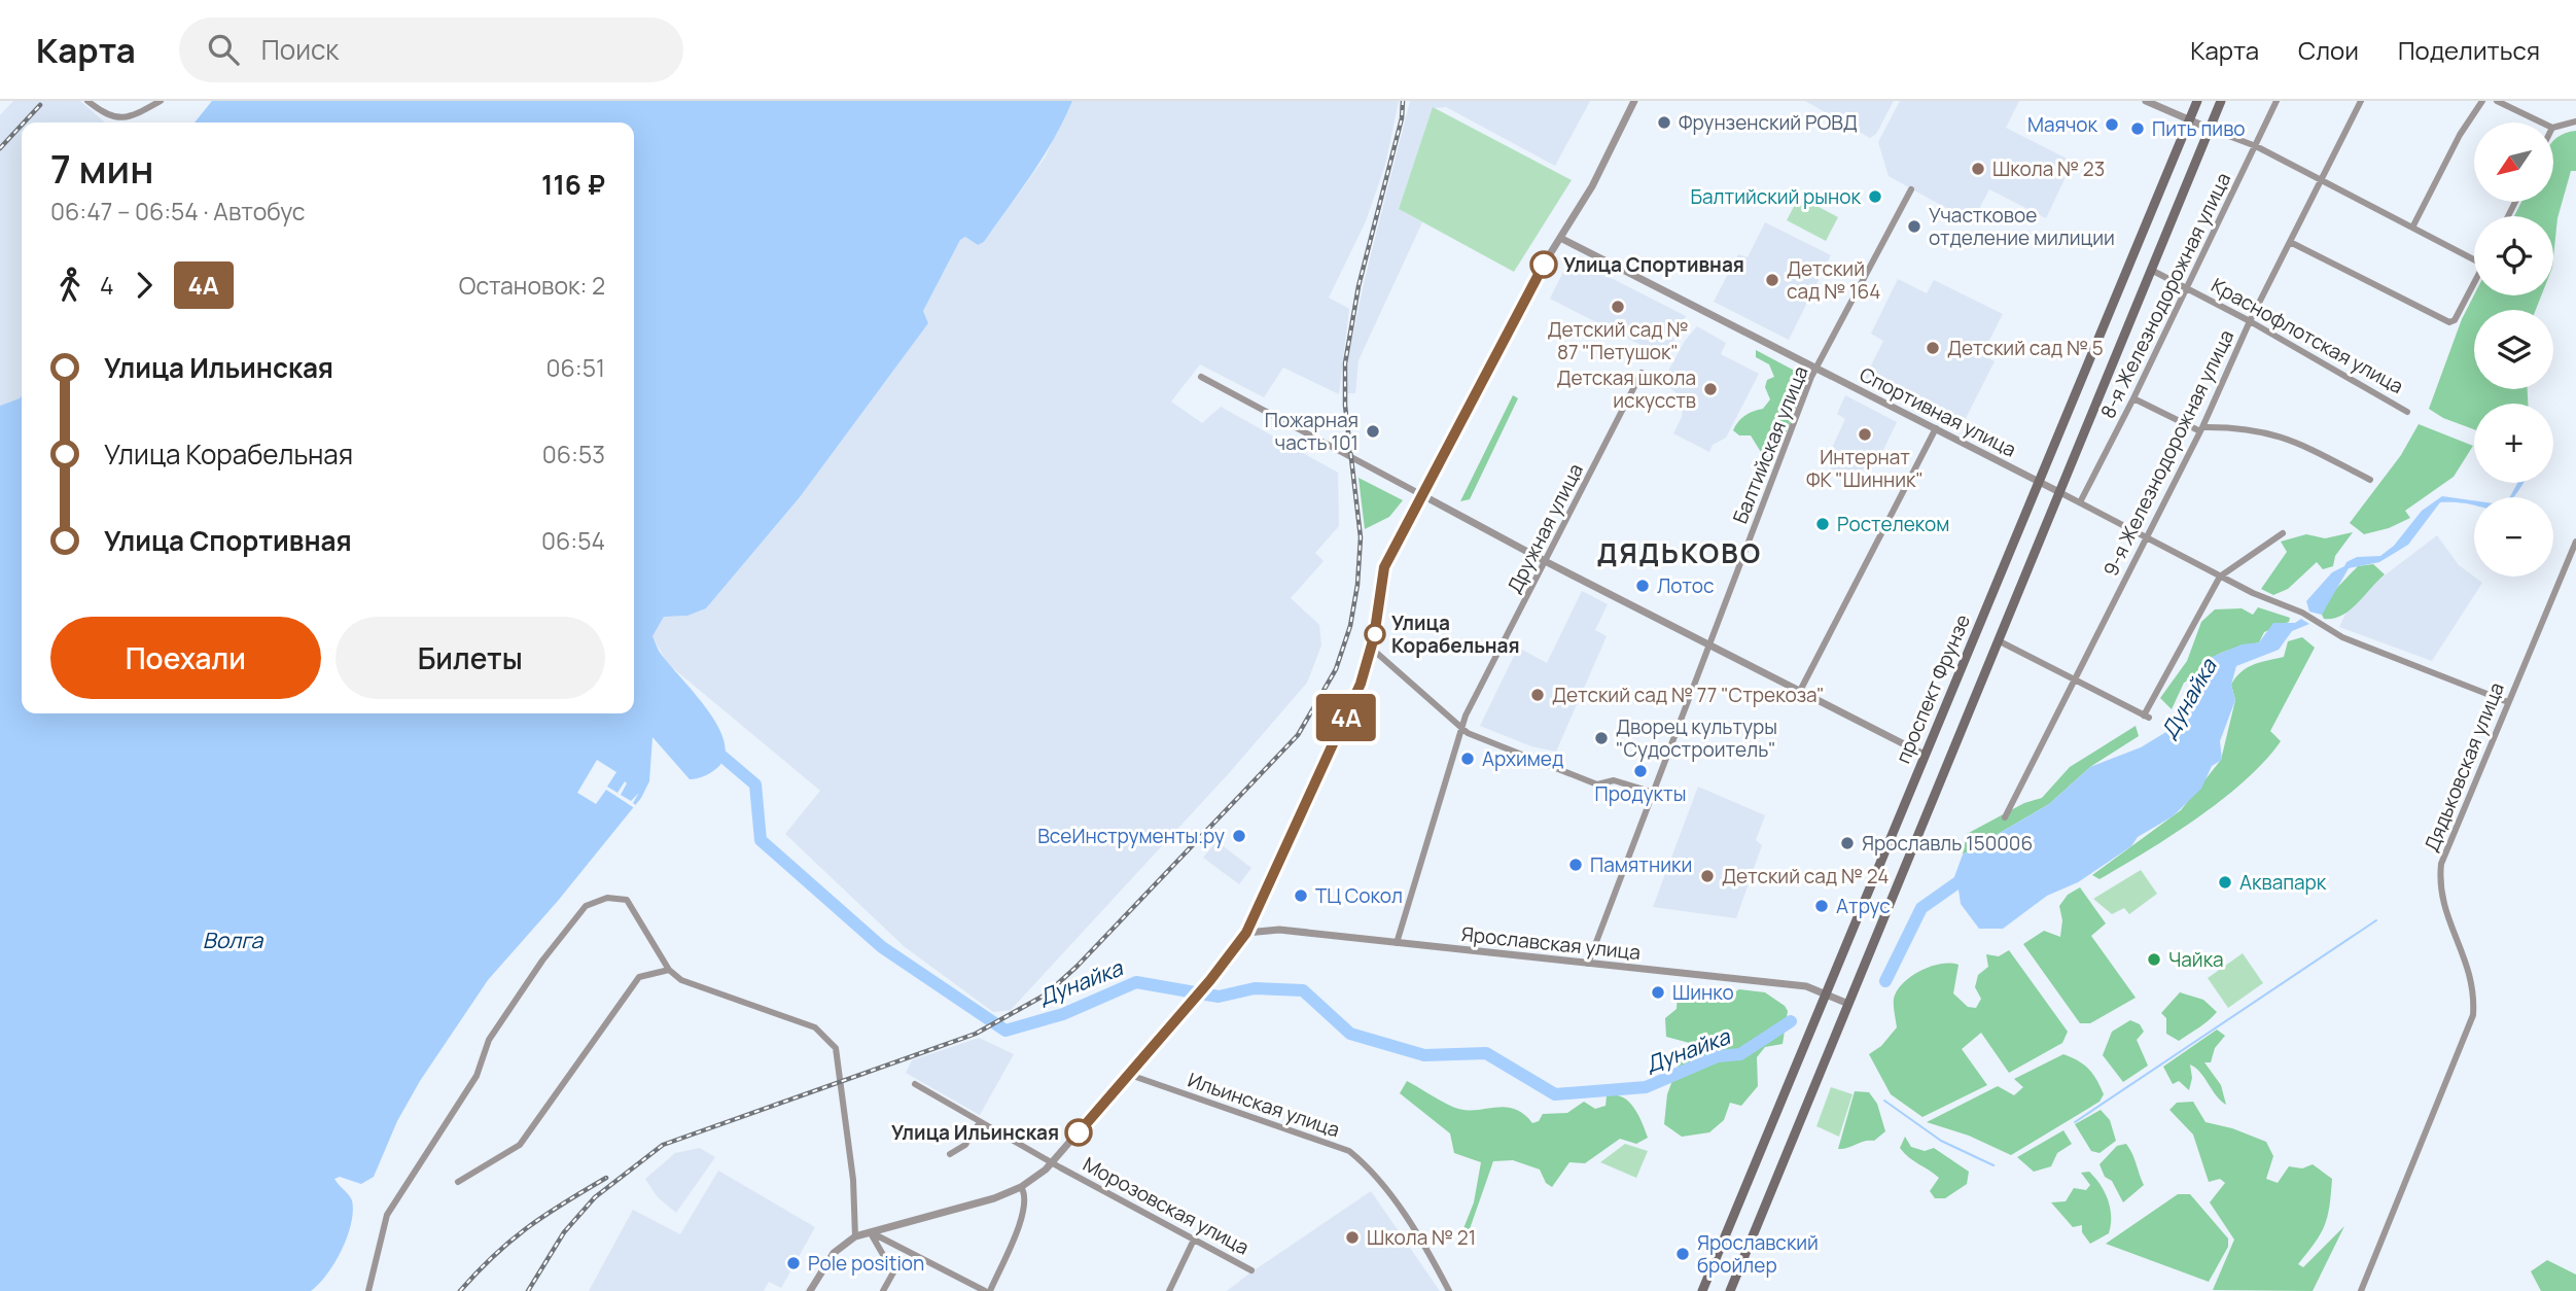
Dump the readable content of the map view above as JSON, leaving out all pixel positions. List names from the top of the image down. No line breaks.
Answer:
{"streets":{"main road":["проспект Фрунзе"],"street":["8-я Железнодорожная улица","Краснофлотская улица","Спортивная улица","Балтийская улица","9-я Железнодорожная улица","Дружная улица","Дядьковская улица","Ярославская улица","Ильинская улица","Морозовская улица"]},"crossings":[["8-я Железнодорожная улица","Краснофлотская улица"],["8-я Железнодорожная улица","Спортивная улица"],["Краснофлотская улица","9-я Железнодорожная улица"],["Краснофлотская улица","проспект Фрунзе"],["Спортивная улица","Балтийская улица"],["Спортивная улица","9-я Железнодорожная улица"],["Спортивная улица","проспект Фрунзе"],["Спортивная улица","Дядьковская улица"],["Балтийская улица","Ярославская улица"],["Дружная улица","Ярославская улица"],["проспект Фрунзе","Ярославская улица"]],"districts":["ДЯДЬКОВО"],"water":["Дунайка","Волга"],"places":["Фрунзенский РОВД","Маячок","Пить пиво","Школа № 23","Балтийский рынок","Участковое отделение милиции","Улица Спортивная","Детский сад № 164","Детский сад № 87 \"Петушок\"","Детский сад № 5","Детская школа искусств","Пожарная часть 101","Интернат ФК \"Шинник\"","Ростелеком","Лотос","Улица Корабельная","Детский сад № 77 \"Стрекоза\"","Дворец культуры \"Судостроитель\"","Архимед","Продукты","ВсеИнструменты.ру","Ярославль 150006","Памятники","Детский сад № 24","Аквапарк","ТЦ Сокол","Атрус","Чайка","Шинко","Улица Ильинская","Школа № 21","Ярославский бройлер","Pole position"],"lines":["bus line 4А"],"north":"bottom left","page":{"header":"Карта","search":"Поиск","nav":["Карта","Слои","Поделиться"],"on_map":"4А","map_buttons":["+","−"],"heading":["7 мин","06:47 – 06:54 · Автобус","116 ₽"],"legs":["4","4А","Остановок: 2"],"list":[{"name":"Улица Ильинская","value":"06:51"},{"name":"Улица Корабельная","value":"06:53"},{"name":"Улица Спортивная","value":"06:54"}],"buttons":["Поехали","Билеты"]}}
